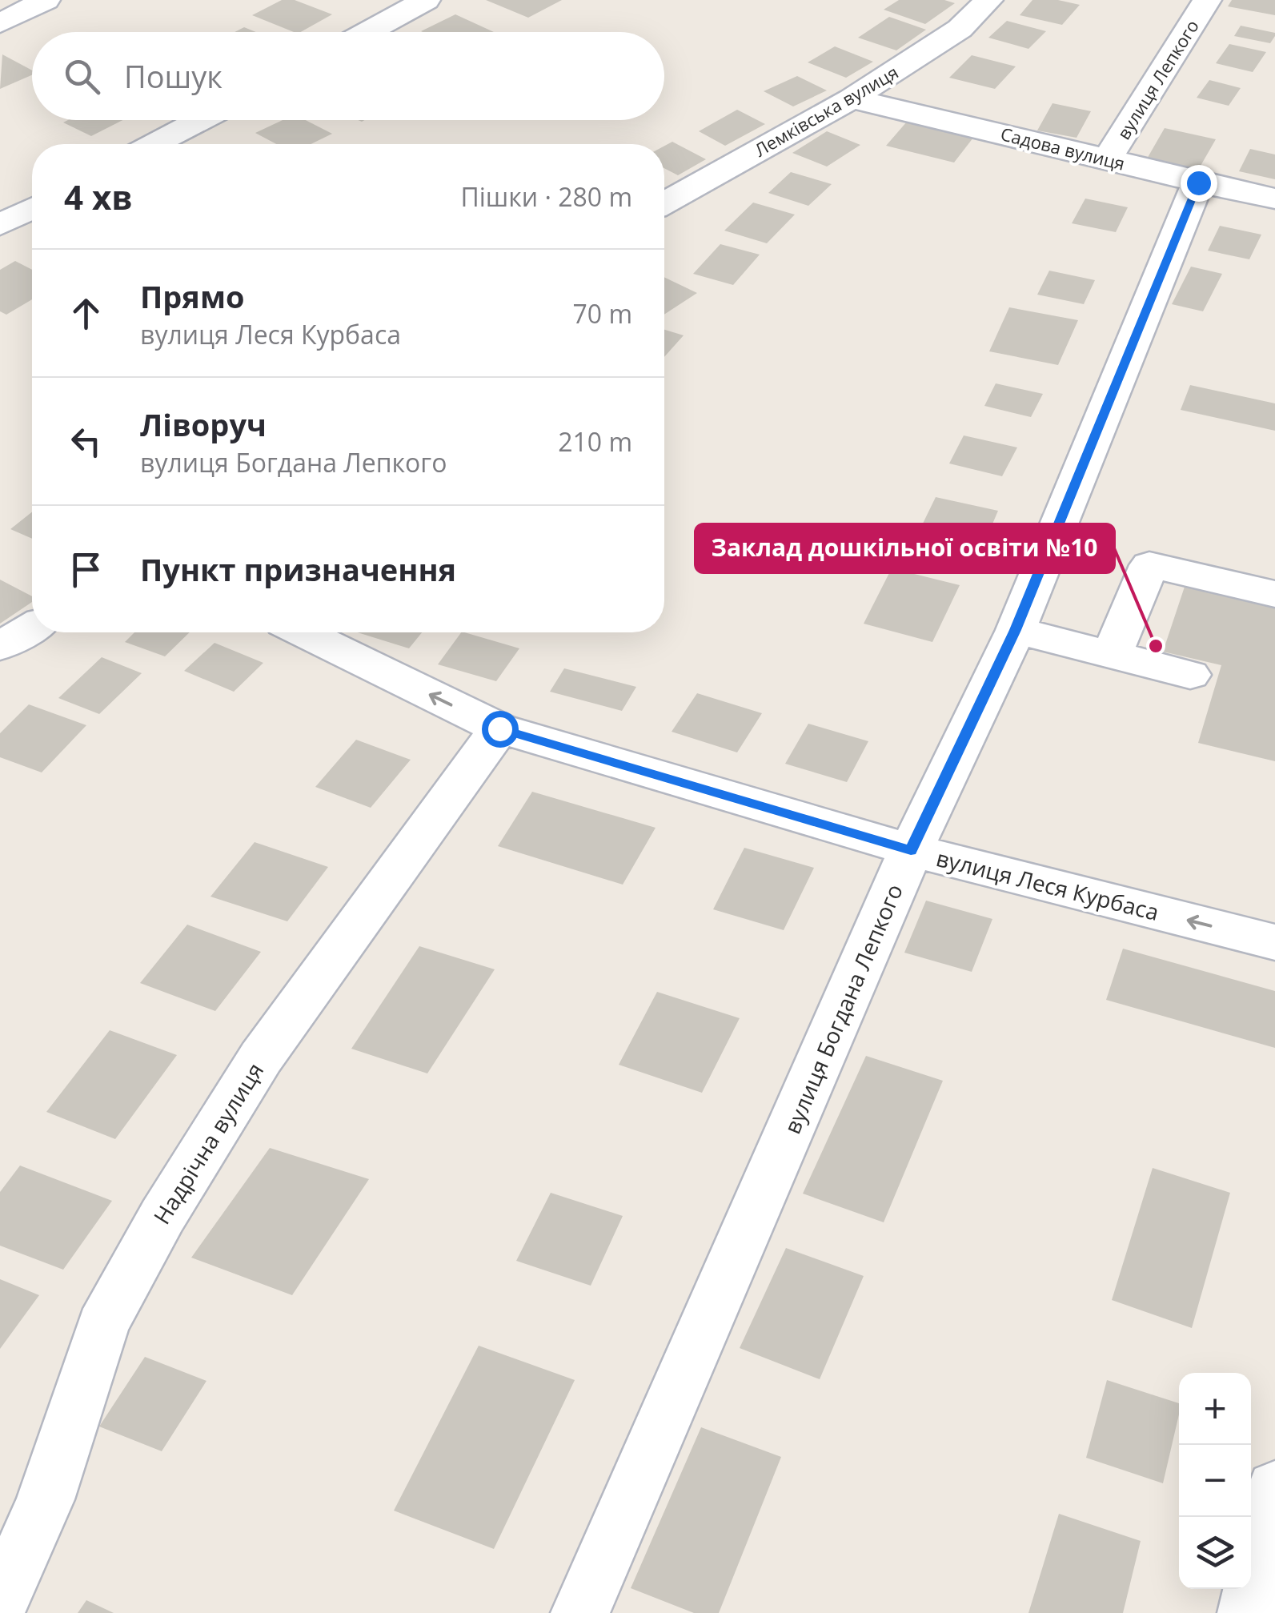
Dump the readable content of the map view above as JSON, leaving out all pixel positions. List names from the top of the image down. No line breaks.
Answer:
{"streets":{"street":["вулиця Лепкого","Лемківська вулиця","Садова вулиця","вулиця Леся Курбаса","вулиця Богдана Лепкого","Надрічна вулиця"]},"crossings":[["вулиця Лепкого","Садова вулиця"],["Лемківська вулиця","Садова вулиця"],["Садова вулиця","вулиця Богдана Лепкого"],["вулиця Леся Курбаса","вулиця Богдана Лепкого"],["вулиця Леся Курбаса","Надрічна вулиця"]],"places":["Заклад дошкільної освіти №10"],"page":{"search":"Пошук","heading":["4 хв","Пішки · 280 m"],"list":[["Прямо","вулиця Леся Курбаса","70 m"],["Ліворуч","вулиця Богдана Лепкого","210 m"],"Пункт призначення"],"map_buttons":["+","−"]}}
